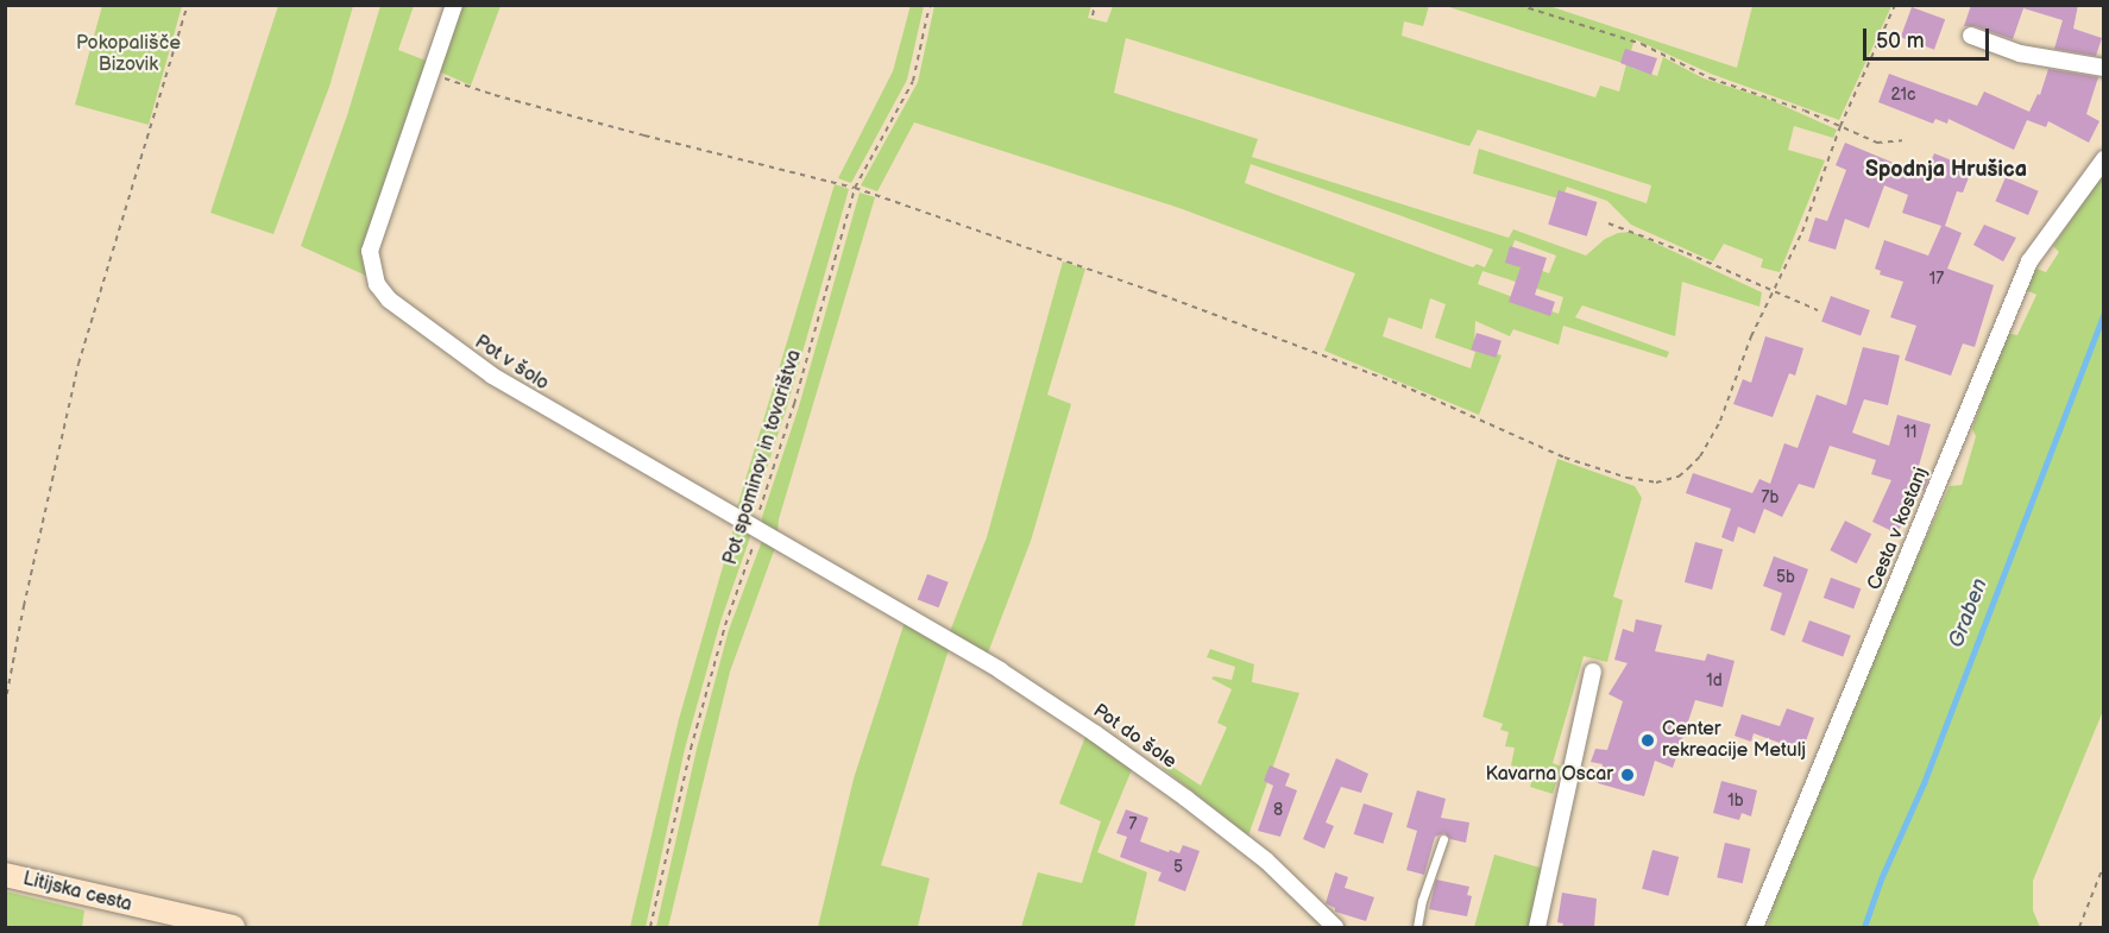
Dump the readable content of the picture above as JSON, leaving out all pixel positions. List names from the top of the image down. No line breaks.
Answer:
{"streets":{"main road":["Litijska cesta"],"street":["Pot v šolo","Cesta v kostanj","Pot do šole"],"path":["Pot spominov in tovarištva"]},"crossings":[["Pot v šolo","Pot spominov in tovarištva"],["Pot v šolo","Pot do šole"]],"districts":["Spodnja Hrušica"],"water":["Graben"],"parks":["Pokopališče Bizovik"],"places":["Center rekreacije Metulj","Kavarna Oscar"],"house_numbers":["21c","17","11","7b","5b","1d","1b","8","7","5"],"scale_bar":"50 m"}
